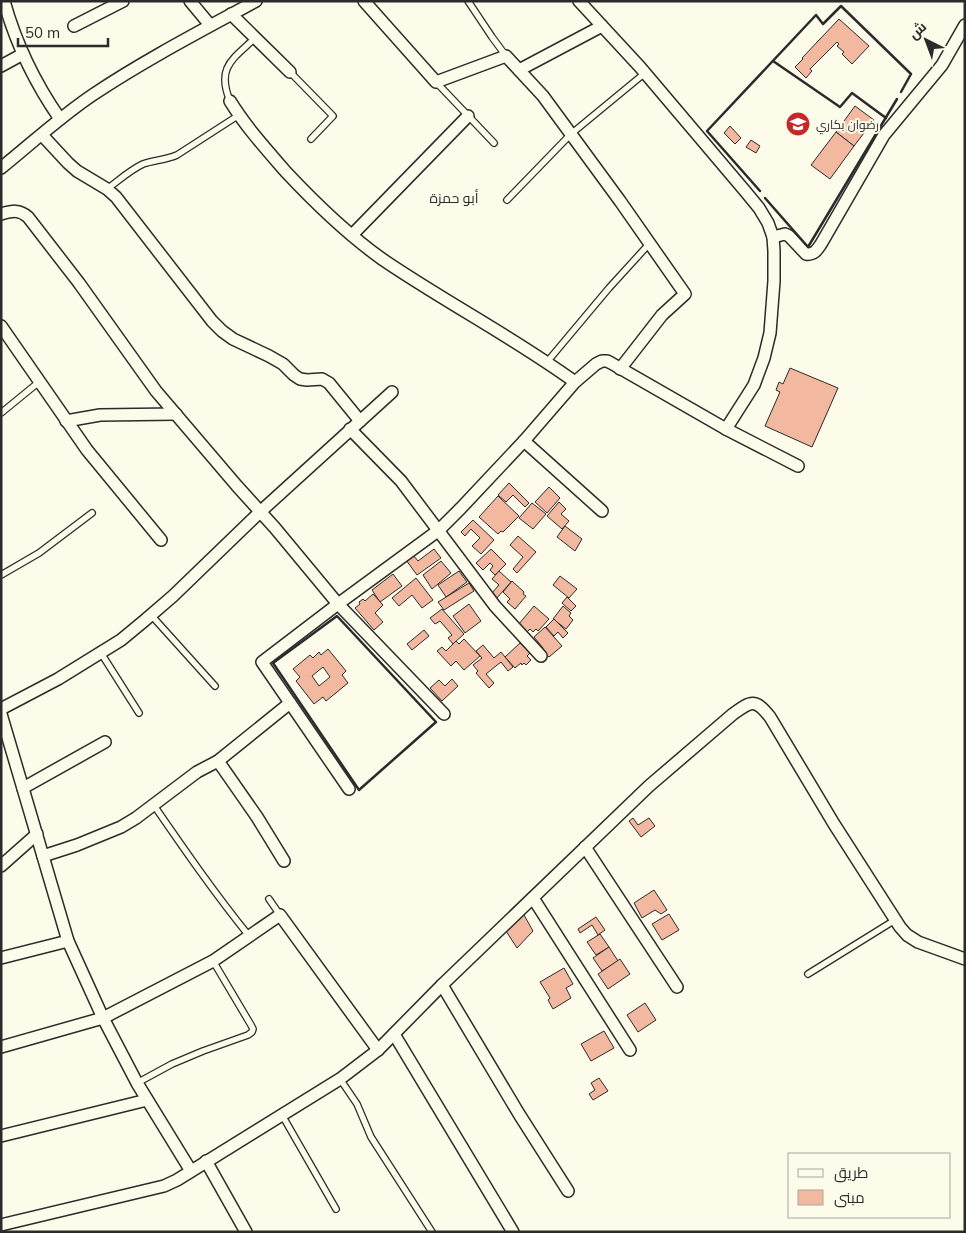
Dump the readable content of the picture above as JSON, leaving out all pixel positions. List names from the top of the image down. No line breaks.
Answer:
{"districts":["أبو حمزة"],"places":{"school or university":["رضوان بكاري"]},"legend":["طريق","مبنى"],"scale_bar":"50 m","north":"top left"}
